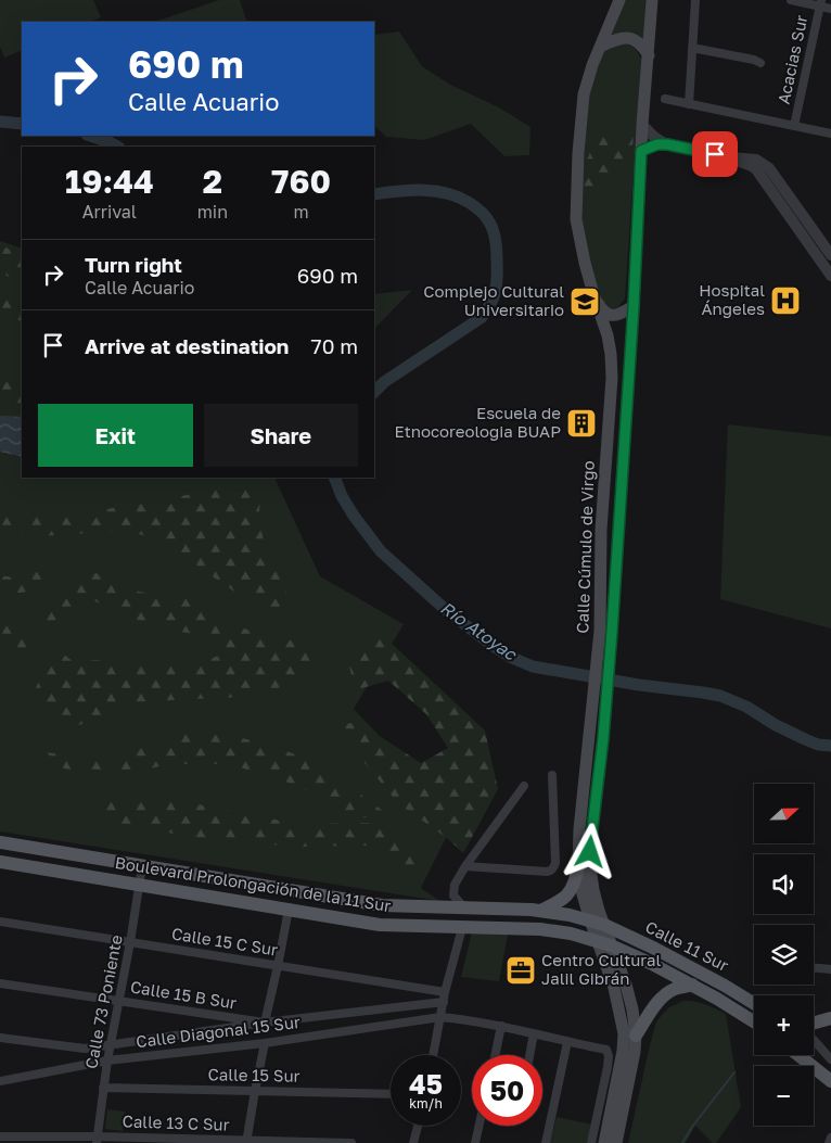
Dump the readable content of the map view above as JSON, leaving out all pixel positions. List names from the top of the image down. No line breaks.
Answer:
{"streets":{"main road":["Calle Cúmulo de Virgo","Boulevard Prolongación de la 11 Sur","Calle 11 Sur"],"street":["Acacias Sur","Calle 15 C Sur","Calle 15 B Sur","Calle 73 Poniente","Calle Diagonal 15 Sur","Calle 15 Sur","Calle 13 C Sur"]},"crossings":[["Calle Cúmulo de Virgo","Boulevard Prolongación de la 11 Sur"],["Calle Cúmulo de Virgo","Calle 11 Sur"],["Boulevard Prolongación de la 11 Sur","Calle 11 Sur"],["Boulevard Prolongación de la 11 Sur","Calle 73 Poniente"],["Calle 15 C Sur","Calle 73 Poniente"],["Calle 15 C Sur","Calle Diagonal 15 Sur"],["Calle 15 B Sur","Calle 73 Poniente"],["Calle 15 B Sur","Calle Diagonal 15 Sur"],["Calle 73 Poniente","Calle Diagonal 15 Sur"],["Calle 73 Poniente","Calle 15 Sur"],["Calle 73 Poniente","Calle 13 C Sur"]],"water":["Río Atoyac"],"places":{"hospital":["Hospital Ángeles"],"school or university":["Complejo Cultural Universitario"],"building":["Escuela de Etnocoreologia BUAP"],"office":["Centro Cultural Jalil Gibrán"]},"north":"right","page":{"turn":["690 m","Calle Acuario"],"eta":["19:44","Arrival","2","min","760","m"],"list":[{"name":"Turn right","note":"Calle Acuario","value":"690 m"},{"name":"Arrive at destination","value":"70 m"}],"buttons":["Exit","Share"],"map_buttons":["+","−"],"speed":"45 km/h","limit":"50"}}
